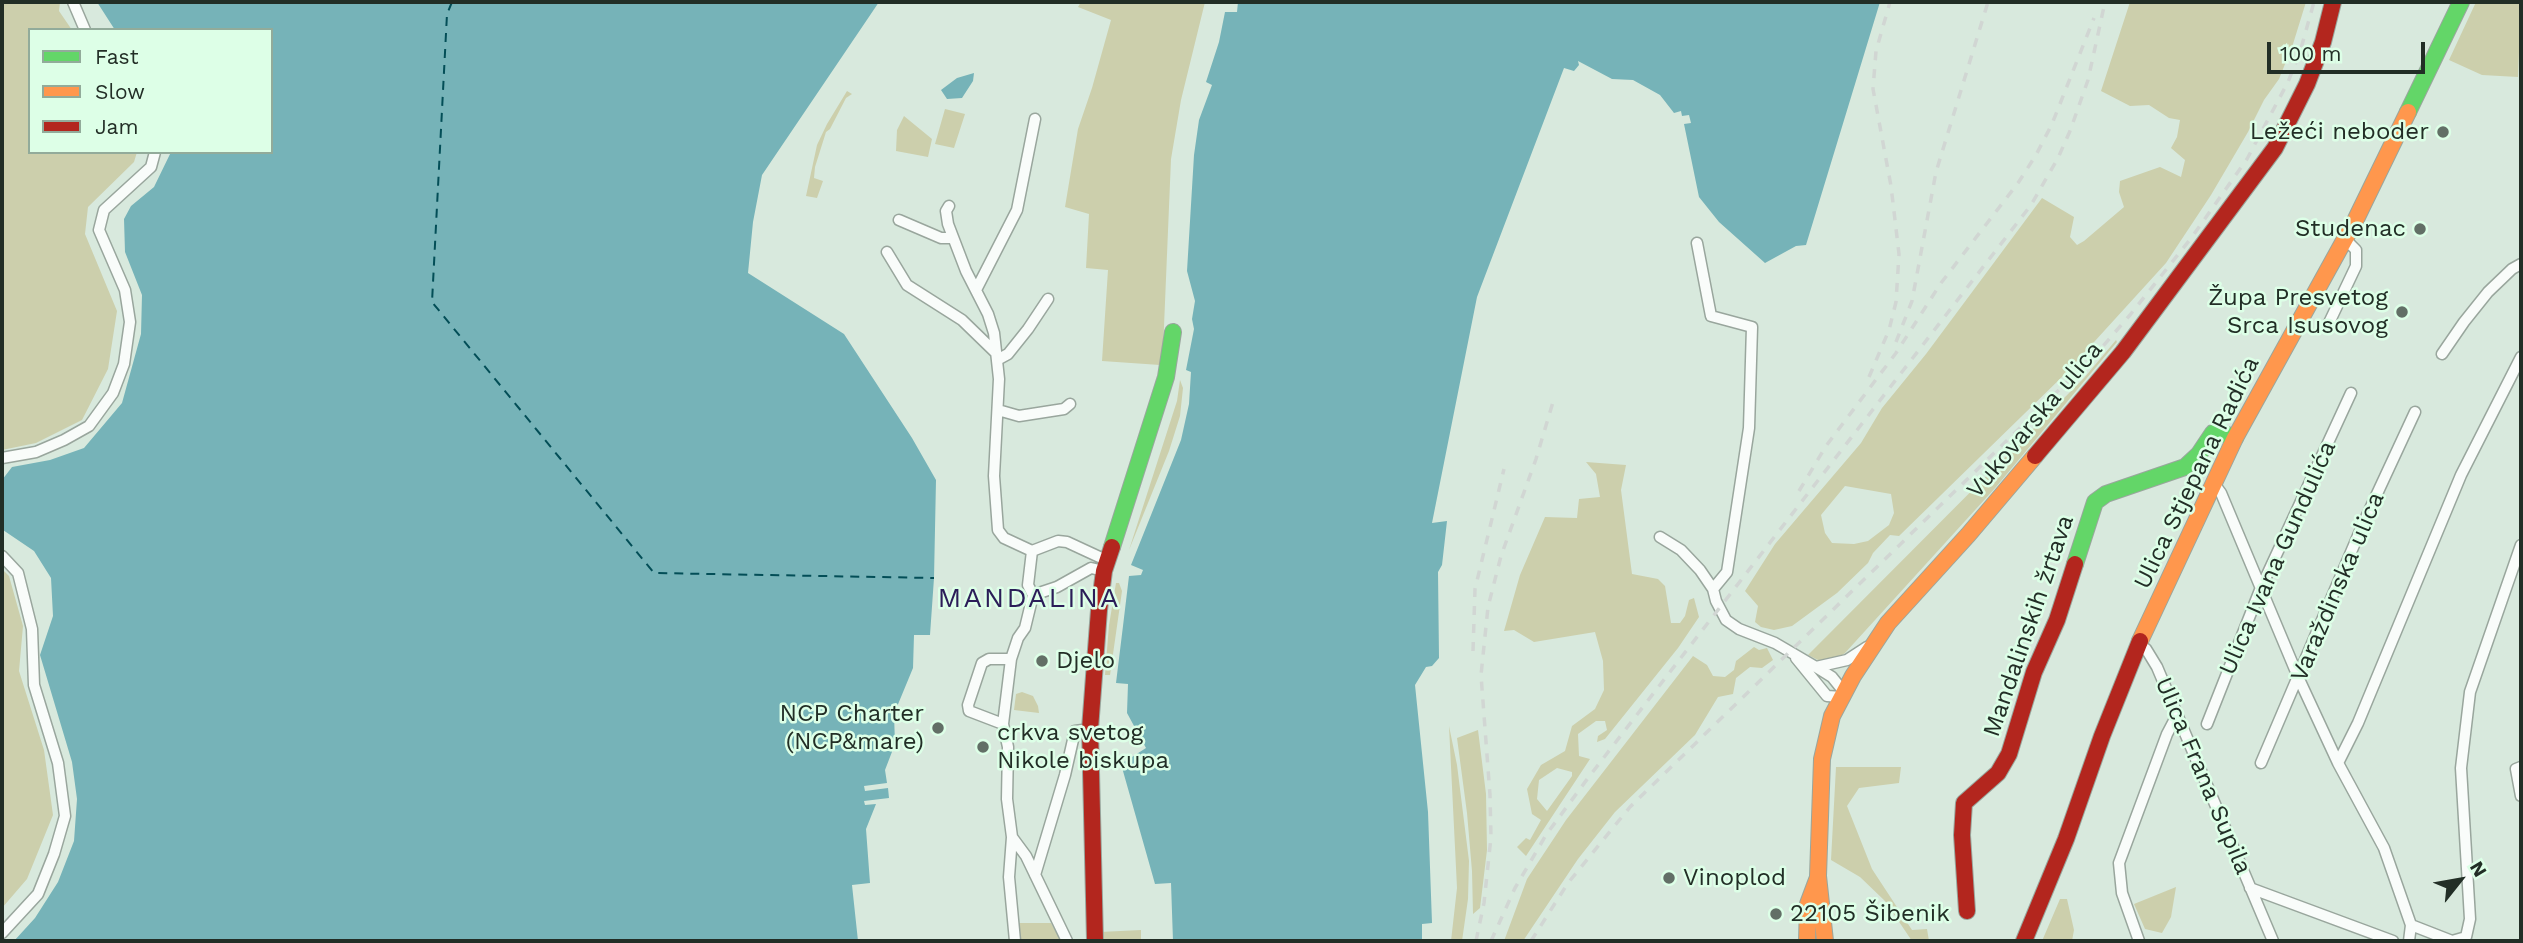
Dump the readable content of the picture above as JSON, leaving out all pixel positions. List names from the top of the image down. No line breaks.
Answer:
{"streets":{"main road":["Vukovarska ulica","Ulica Stjepana Radića","Mandalinskih žrtava"],"street":["Ulica Ivana Gundulića","Varaždinska ulica","Ulica Frana Supila"]},"crossings":[["Ulica Stjepana Radića","Mandalinskih žrtava"],["Ulica Stjepana Radića","Ulica Frana Supila"]],"districts":["MANDALINA"],"places":["Ležeći neboder","Studenac","Župa Presvetog Srca Isusovog","Djelo","NCP Charter (NCP&mare)","crkva svetog Nikole biskupa","Vinoplod","22105 Šibenik"],"legend":["Fast","Slow","Jam"],"scale_bar":"100 m","north":"top right"}
